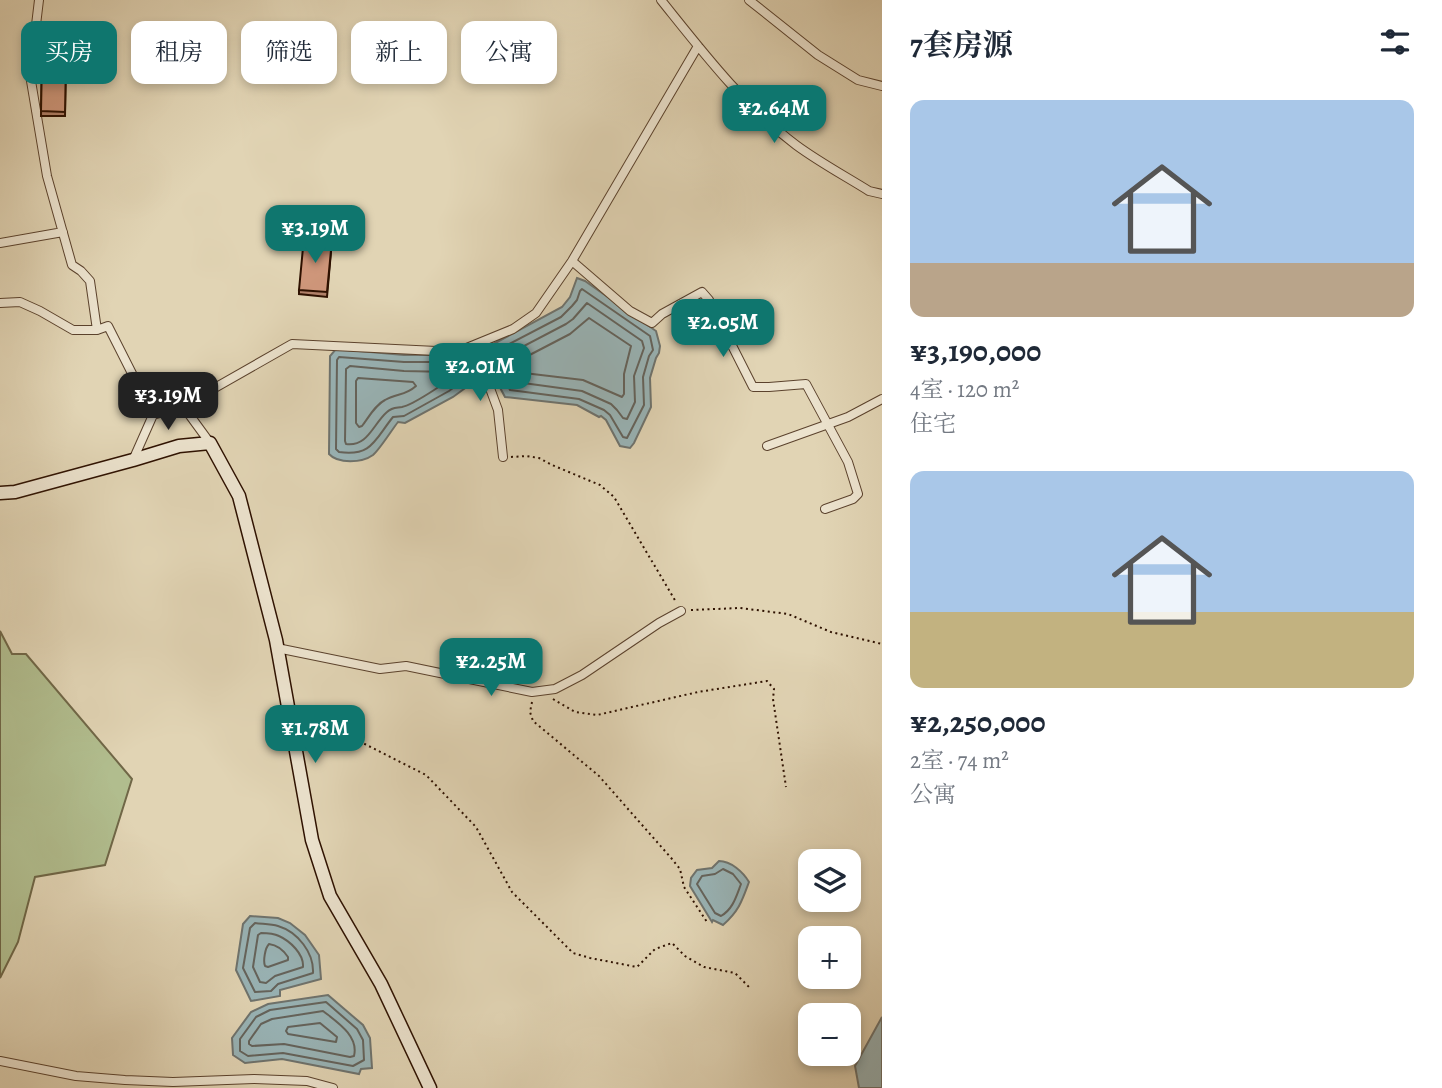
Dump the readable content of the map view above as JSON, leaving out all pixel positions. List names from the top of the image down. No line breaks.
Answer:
{"page":{"heading":"7套房源","chip":["买房","租房","筛选","新上","公寓"],"list":[{"name":"¥3,190,000","note":"4室 · 120 m² · 住宅"},{"name":"¥2,250,000","note":"2室 · 74 m² · 公寓"}],"price":["¥2.64M","¥3.19M","¥2.05M","¥2.01M","¥3.19M","¥2.25M","¥1.78M"],"map_buttons":["+","−"]}}
